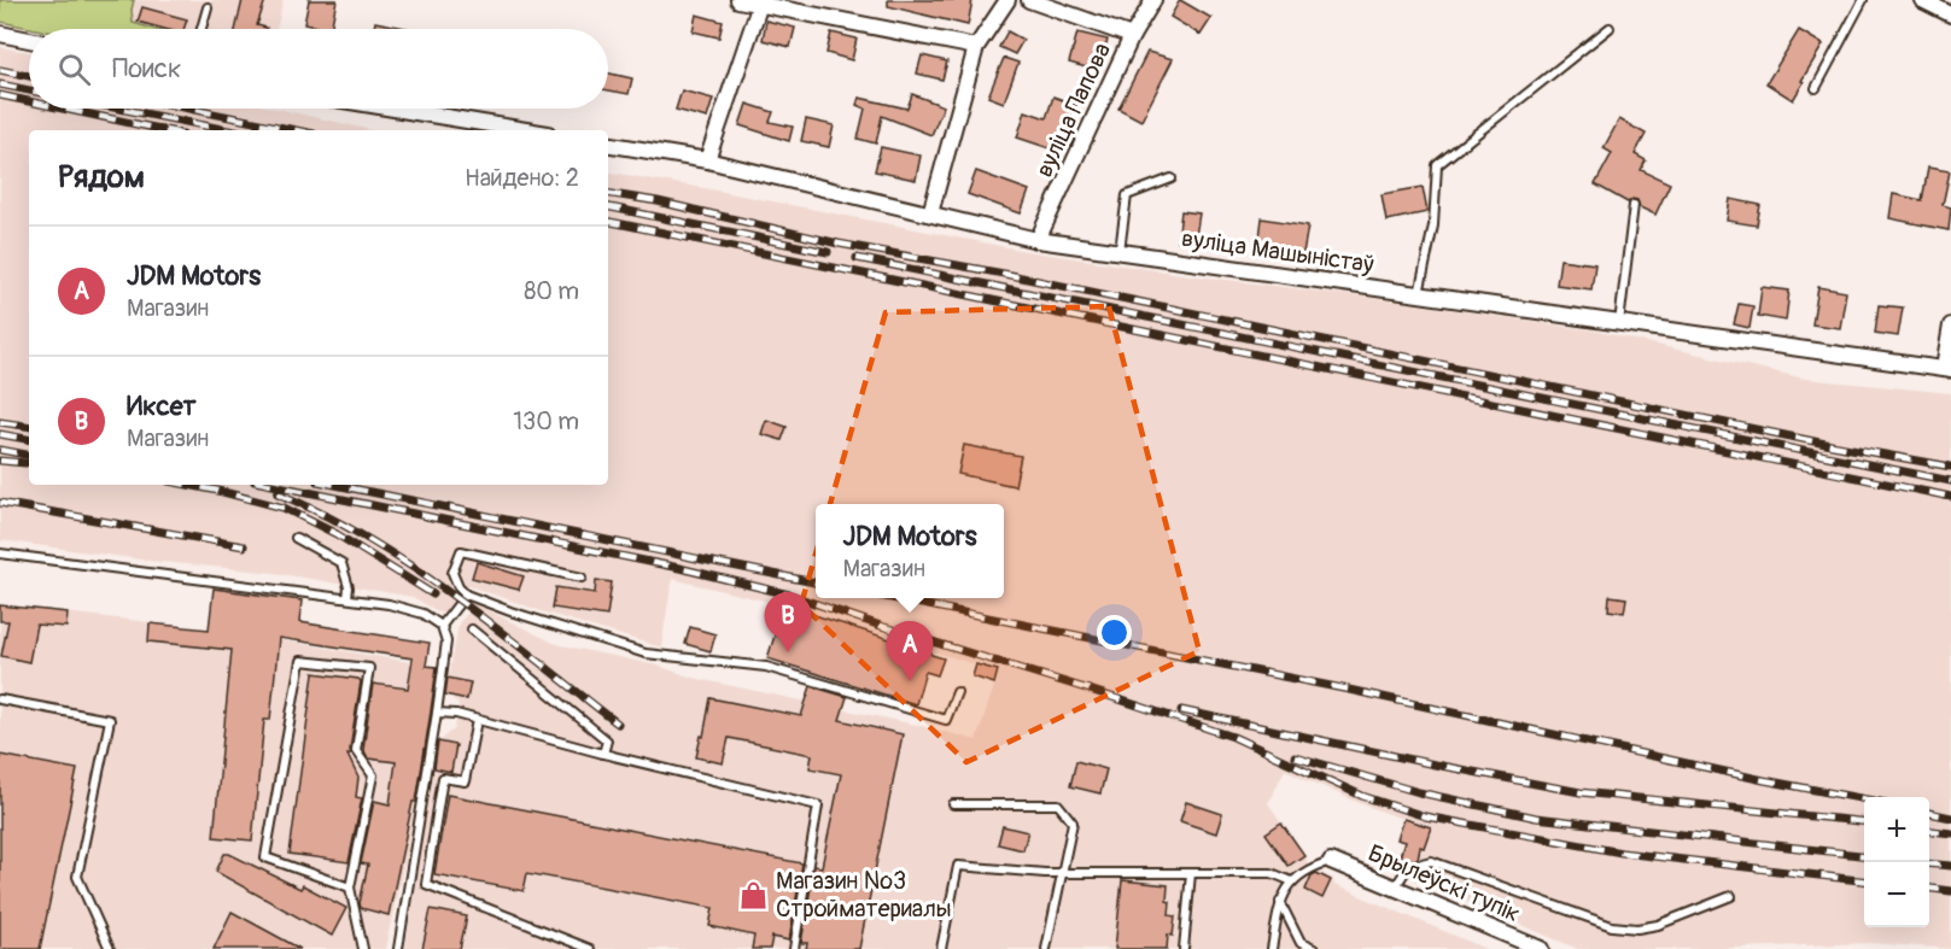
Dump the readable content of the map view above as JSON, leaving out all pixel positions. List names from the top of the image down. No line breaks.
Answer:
{"streets":{"street":["вуліца Папова","вуліца Машыністаў","Брылеўскі тупік"]},"crossings":[["вуліца Папова","вуліца Машыністаў"]],"places":{"shop":["Магазин №3 Стройматериалы"]},"page":{"search":"Поиск","heading":["Рядом","Найдено: 2"],"list":[{"mark":"A","name":"JDM Motors","note":"Магазин","value":"80 m"},{"mark":"B","name":"Иксет","note":"Магазин","value":"130 m"}],"popup":["JDM Motors","Магазин"],"pins":["B","A"],"map_buttons":["+","−"]}}
